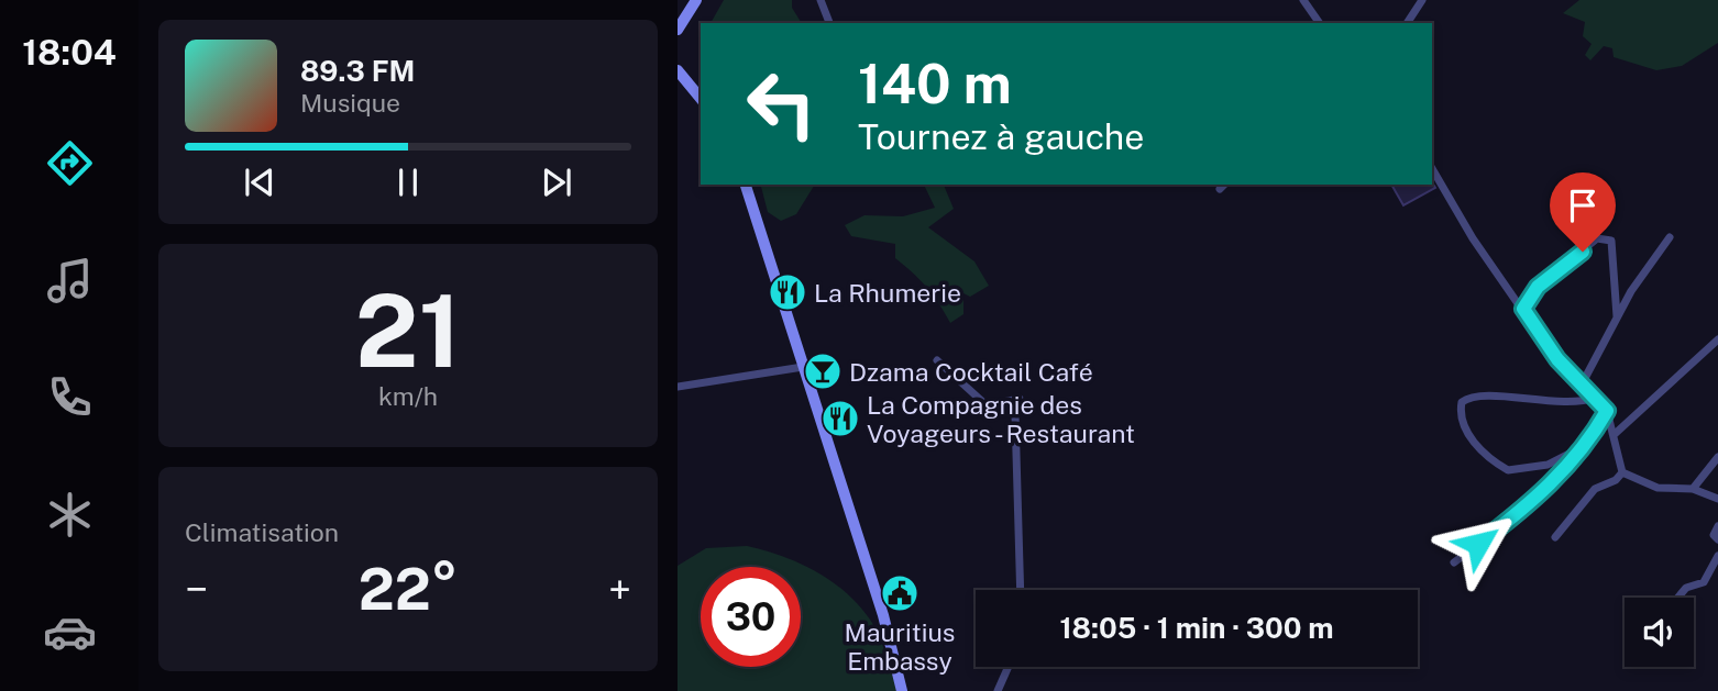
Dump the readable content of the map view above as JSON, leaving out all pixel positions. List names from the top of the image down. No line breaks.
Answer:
{"places":{"restaurant":["La Rhumerie","La Compagnie des Voyageurs - Restaurant"],"bar":["Dzama Cocktail Café"],"public building":["Mauritius Embassy"]},"page":{"tabs":"18:04","turn":["140 m","Tournez à gauche"],"song":["89.3 FM","Musique"],"tile":[["21","km/h"],"Climatisation"],"heat":["−","22°","+"],"limit":"30","trip":"18:05 · 1 min · 300 m"}}
